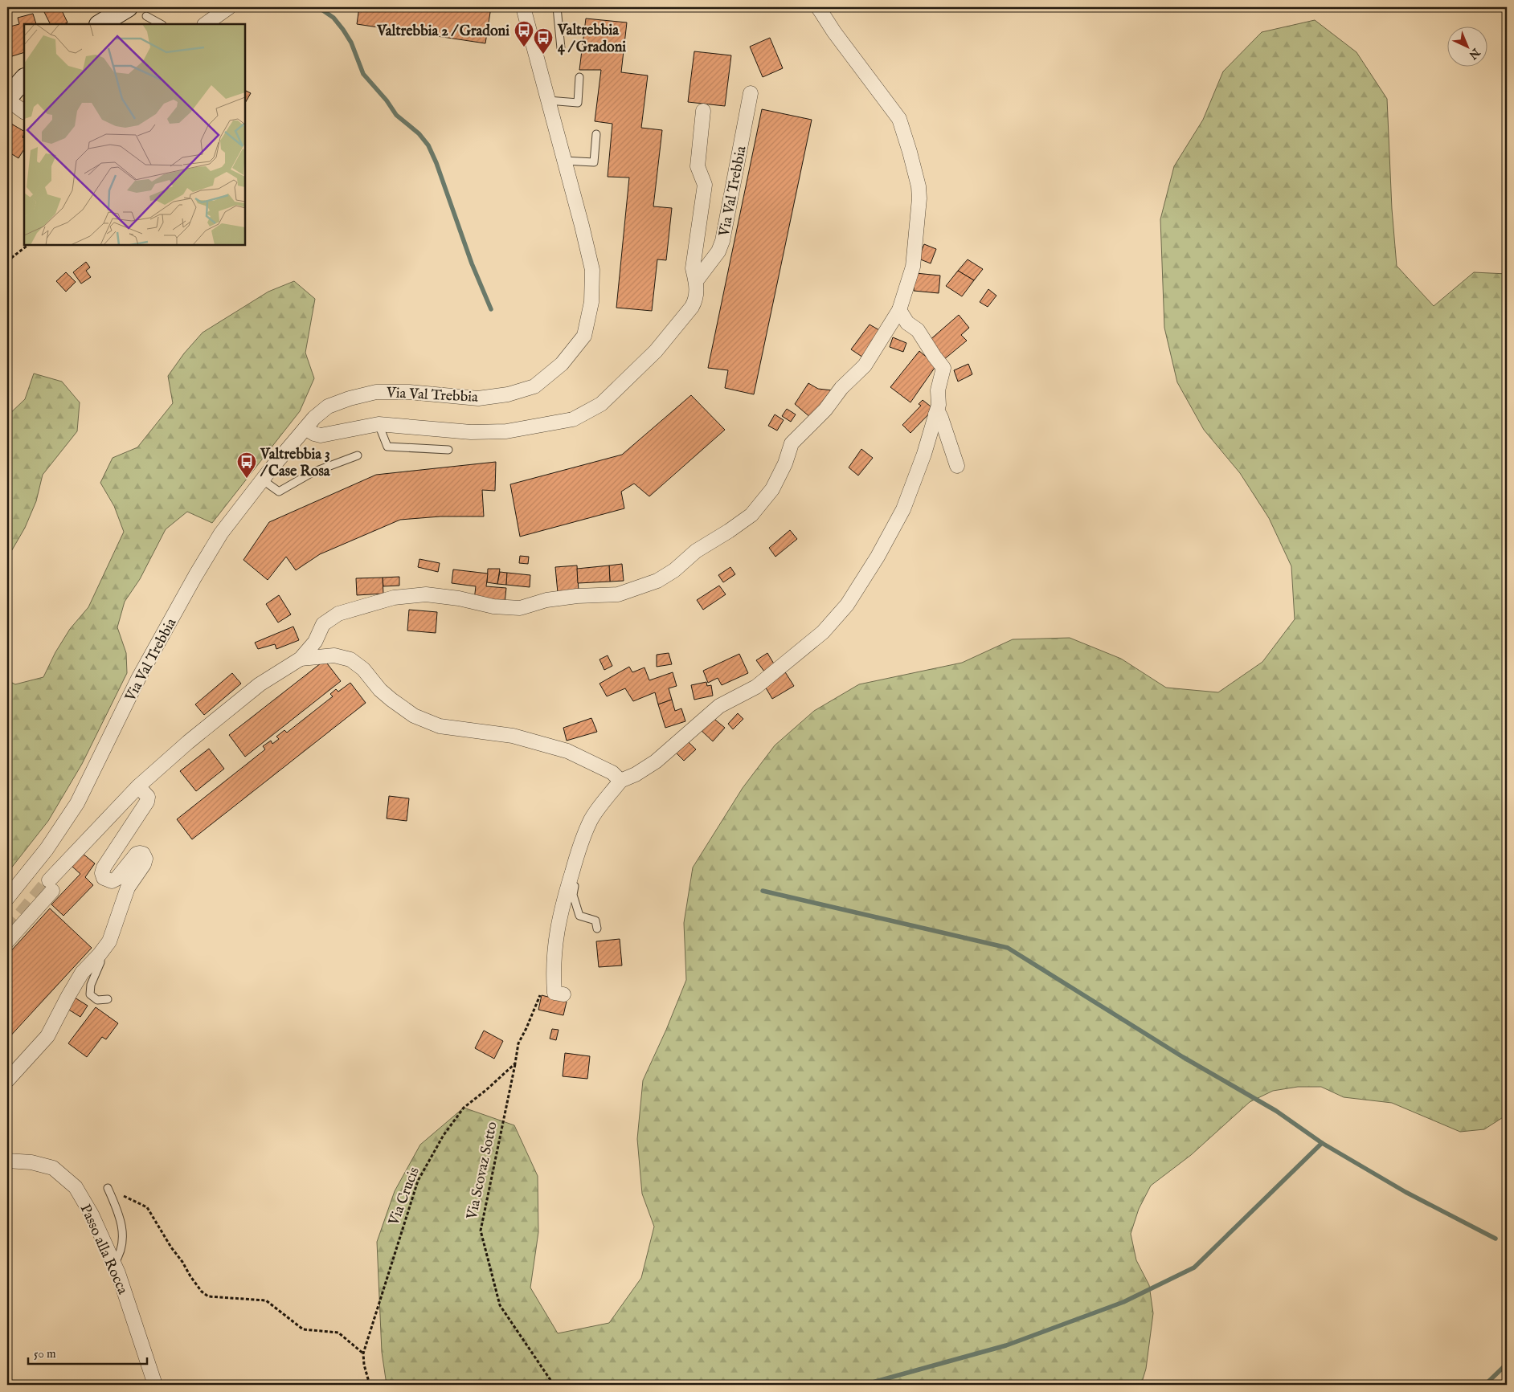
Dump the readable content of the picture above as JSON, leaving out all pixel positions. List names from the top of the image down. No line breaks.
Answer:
{"streets":{"street":["Via Val Trebbia","Passo alla Rocca"],"path":["Via Scovaz Sotto","Via Crucis"]},"crossings":[["Via Scovaz Sotto","Via Crucis"]],"places":{"bus stop":["Valtrebbia 2 / Gradoni","Valtrebbia 4 / Gradoni","Valtrebbia 3 / Case Rosa"]},"scale_bar":"50 m","north":"bottom right"}
